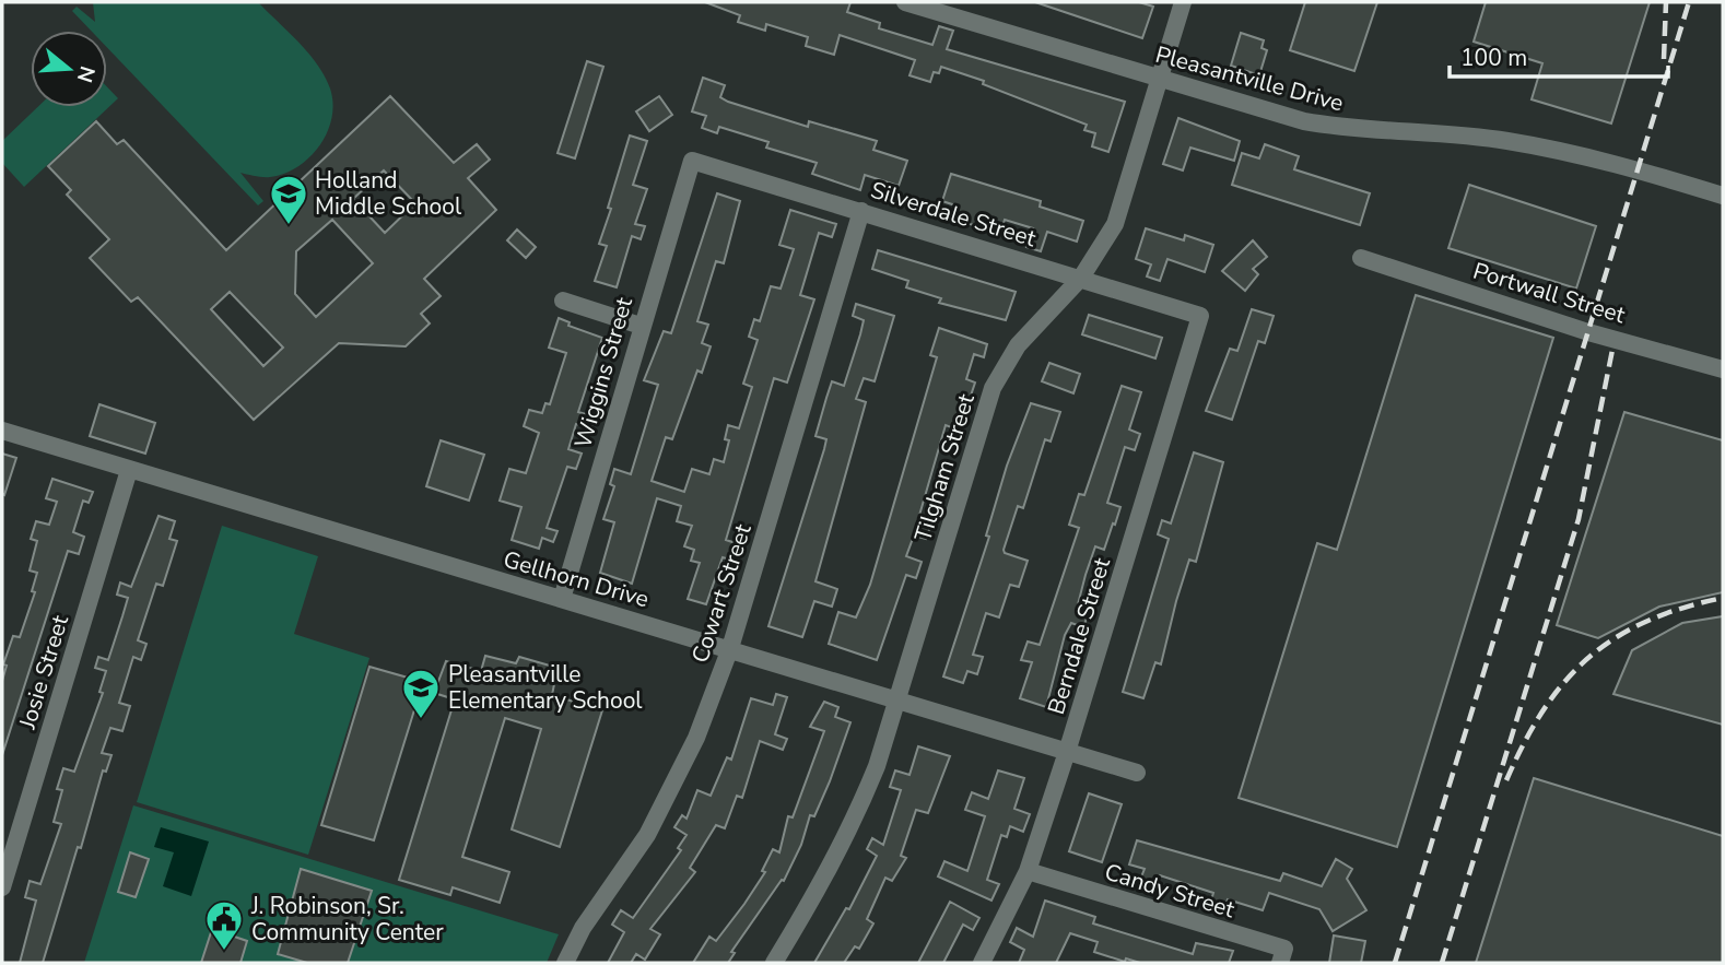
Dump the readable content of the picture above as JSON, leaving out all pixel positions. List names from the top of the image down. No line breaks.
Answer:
{"streets":{"street":["Pleasantville Drive","Silverdale Street","Portwall Street","Wiggins Street","Tilgham Street","Gellhorn Drive","Cowart Street","Berndale Street","Josie Street","Candy Street"]},"crossings":[["Pleasantville Drive","Tilgham Street"],["Silverdale Street","Wiggins Street"],["Silverdale Street","Tilgham Street"],["Silverdale Street","Cowart Street"],["Silverdale Street","Berndale Street"],["Wiggins Street","Gellhorn Drive"],["Tilgham Street","Gellhorn Drive"],["Gellhorn Drive","Cowart Street"],["Gellhorn Drive","Berndale Street"],["Gellhorn Drive","Josie Street"],["Berndale Street","Candy Street"]],"places":{"school or university":["Holland Middle School","Pleasantville Elementary School"],"public building":["J. Robinson, Sr. Community Center"]},"scale_bar":"100 m","north":"right"}
